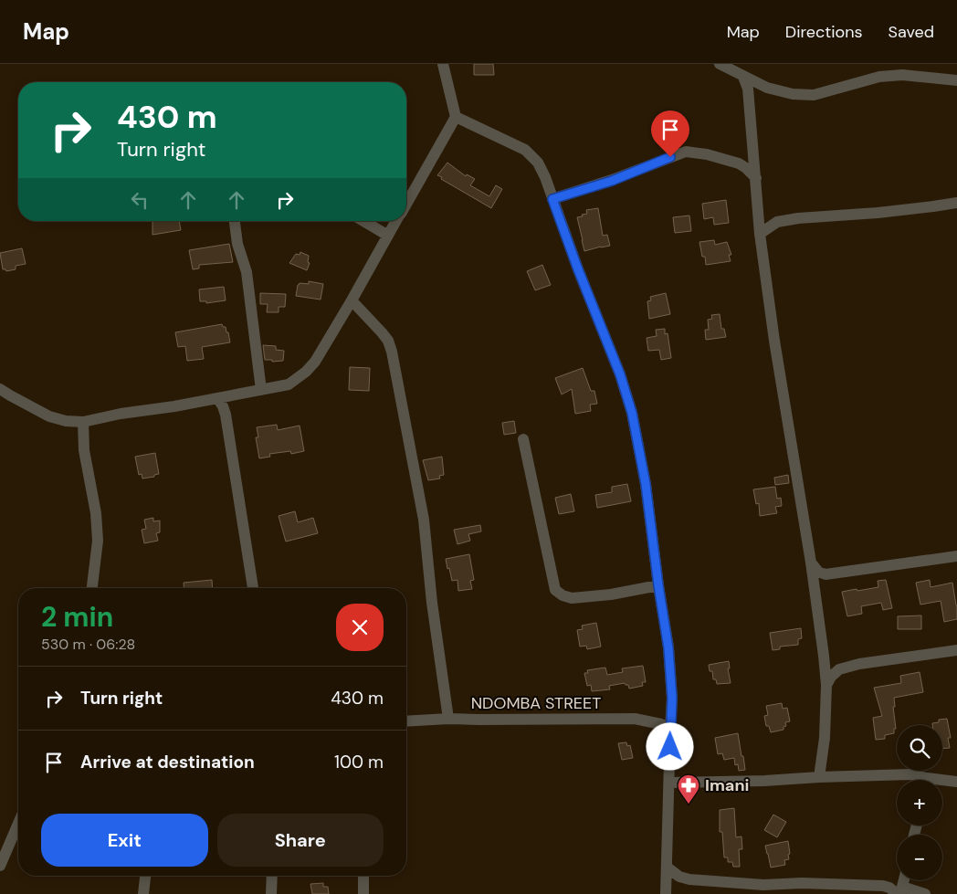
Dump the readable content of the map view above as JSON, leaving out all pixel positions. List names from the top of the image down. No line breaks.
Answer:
{"streets":{"street":["NDOMBA STREET"]},"places":{"pharmacy":["Imani"]},"page":{"header":"Map","nav":["Map","Directions","Saved"],"turn":["430 m","Turn right"],"heading":["2 min","530 m · 06:28"],"list":[{"name":"Turn right","value":"430 m"},{"name":"Arrive at destination","value":"100 m"}],"map_buttons":["+","−"],"buttons":["Exit","Share"]}}
